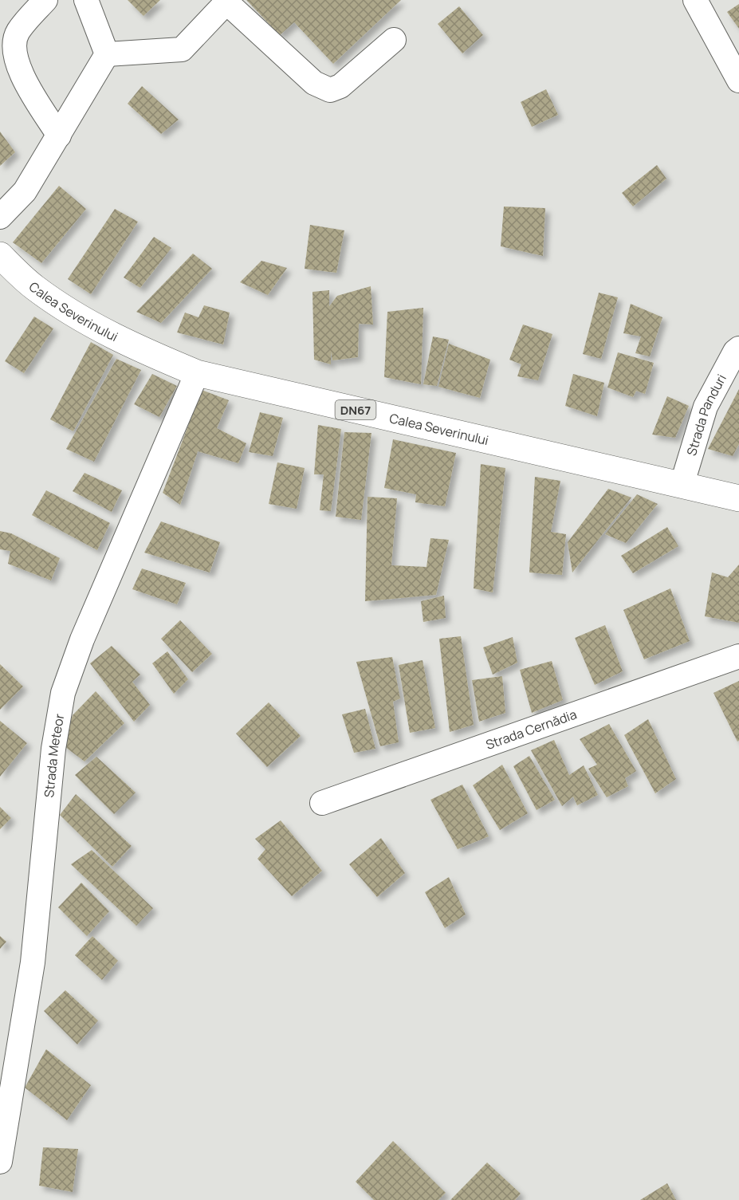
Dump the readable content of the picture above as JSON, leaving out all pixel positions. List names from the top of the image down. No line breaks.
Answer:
{"streets":{"main road":["Calea Severinului","DN67"],"street":["Strada Panduri","Strada Cernădia","Strada Meteor"]},"crossings":[["Calea Severinului","Strada Panduri"],["Calea Severinului","Strada Meteor"]]}
